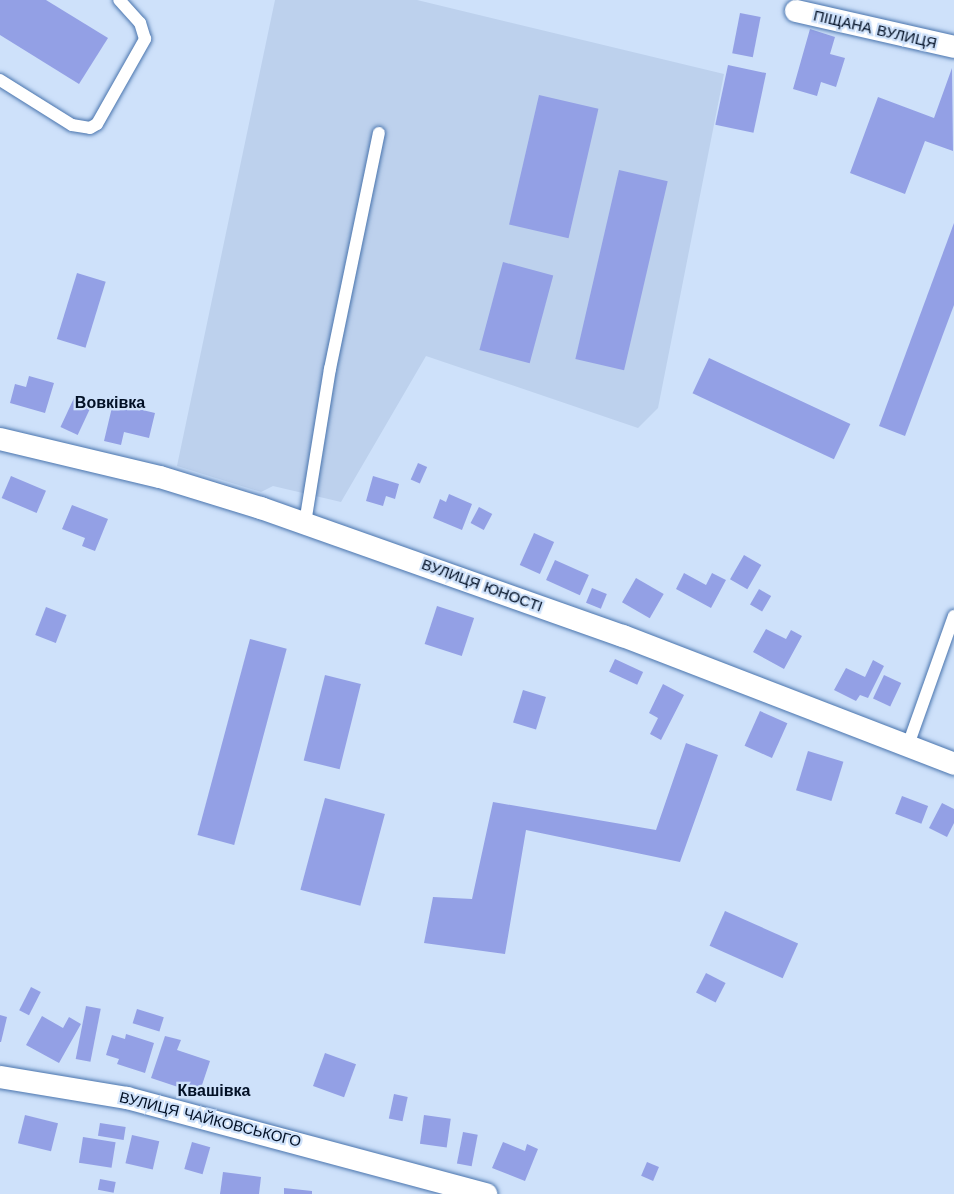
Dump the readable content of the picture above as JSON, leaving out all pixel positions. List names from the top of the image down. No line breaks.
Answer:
{"streets":{"street":["ПІЩАНА ВУЛИЦЯ","ВУЛИЦЯ ЮНОСТІ","ВУЛИЦЯ ЧАЙКОВСЬКОГО"]},"districts":["Вовківка","Квашівка"]}
